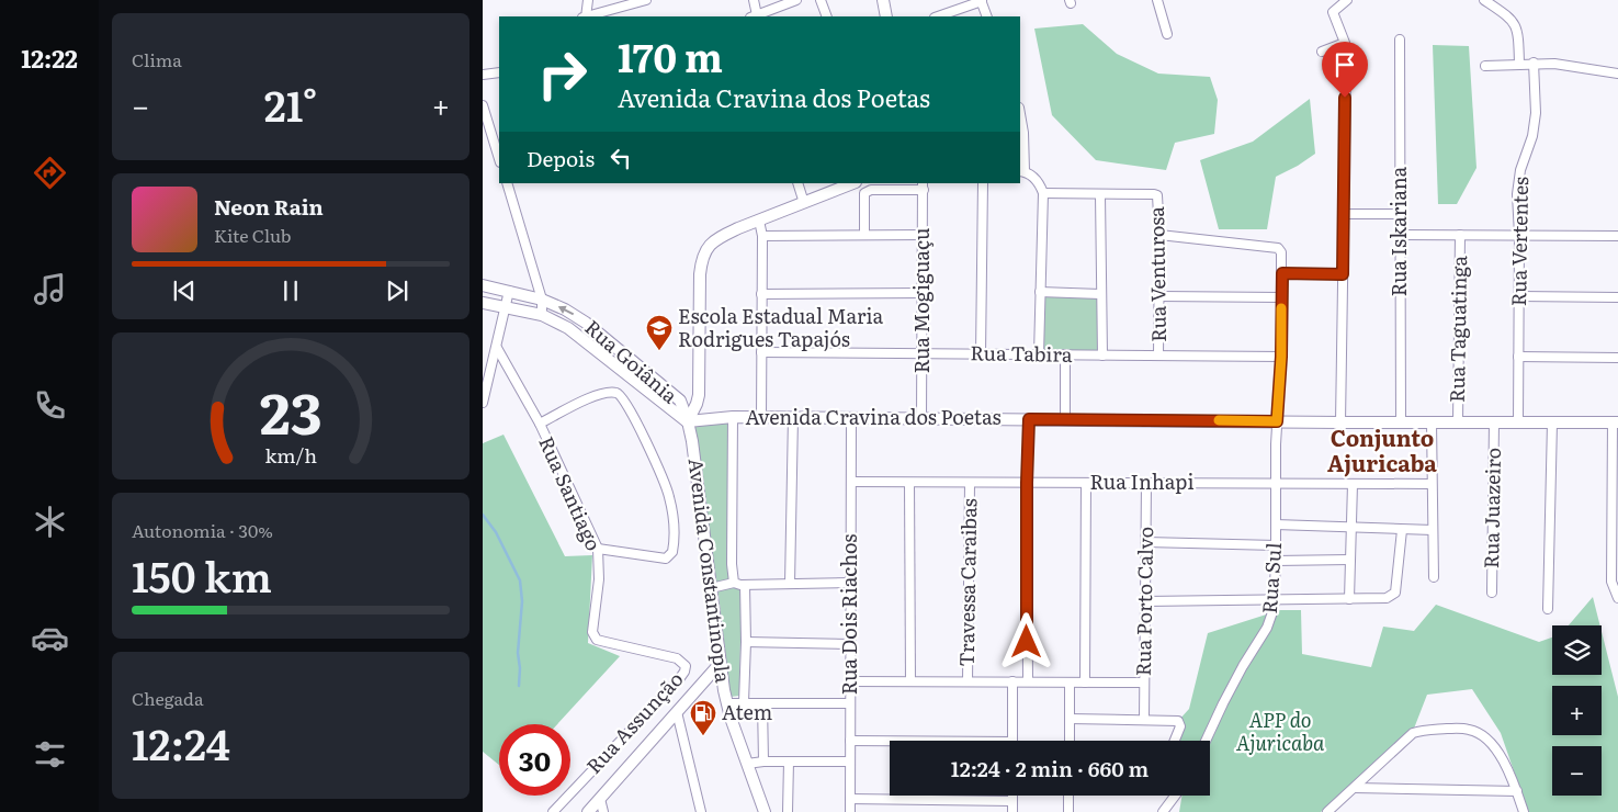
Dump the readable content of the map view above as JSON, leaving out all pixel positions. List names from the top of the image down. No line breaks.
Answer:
{"streets":{"street":["Rua Iskariana","Rua Vertentes","Rua Venturosa","Rua Mogiguaçu","Rua Taguatinga","Rua Tabira","Rua Goiânia","Avenida Cravina dos Poetas","Rua Inhapi","Rua Santiago","Rua Juazeiro","Avenida Constantinopla","Rua Sul","Travessa Caraibas","Rua Porto Calvo","Rua Dois Riachos","Rua Assunção"]},"crossings":[["Rua Iskariana","Avenida Cravina dos Poetas"],["Rua Vertentes","Avenida Cravina dos Poetas"],["Rua Venturosa","Rua Tabira"],["Rua Venturosa","Rua Sul"],["Rua Mogiguaçu","Rua Tabira"],["Rua Mogiguaçu","Avenida Cravina dos Poetas"],["Rua Taguatinga","Avenida Cravina dos Poetas"],["Rua Tabira","Rua Sul"],["Rua Goiânia","Avenida Cravina dos Poetas"],["Rua Goiânia","Avenida Constantinopla"],["Avenida Cravina dos Poetas","Rua Juazeiro"],["Avenida Cravina dos Poetas","Avenida Constantinopla"],["Avenida Cravina dos Poetas","Rua Sul"],["Avenida Cravina dos Poetas","Rua Dois Riachos"],["Rua Inhapi","Rua Sul"],["Rua Inhapi","Travessa Caraibas"],["Rua Inhapi","Rua Porto Calvo"],["Rua Inhapi","Rua Dois Riachos"],["Rua Santiago","Rua Assunção"]],"districts":["Conjunto Ajuricaba"],"parks":["APP do Ajuricaba"],"places":{"school or university":["Escola Estadual Maria Rodrigues Tapajós"],"fuel station":["Atem"]},"page":{"tabs":"12:22","tile":["Clima",["Autonomia · 30%","150 km"],["Chegada","12:24"]],"turn":["170 m","Avenida Cravina dos Poetas"],"heat":["−","21°","+"],"then":"Depois","song":["Neon Rain","Kite Club"],"map_buttons":["+","−"],"limit":"30","trip":"12:24 · 2 min · 660 m","gauge":["23","km/h"]}}
